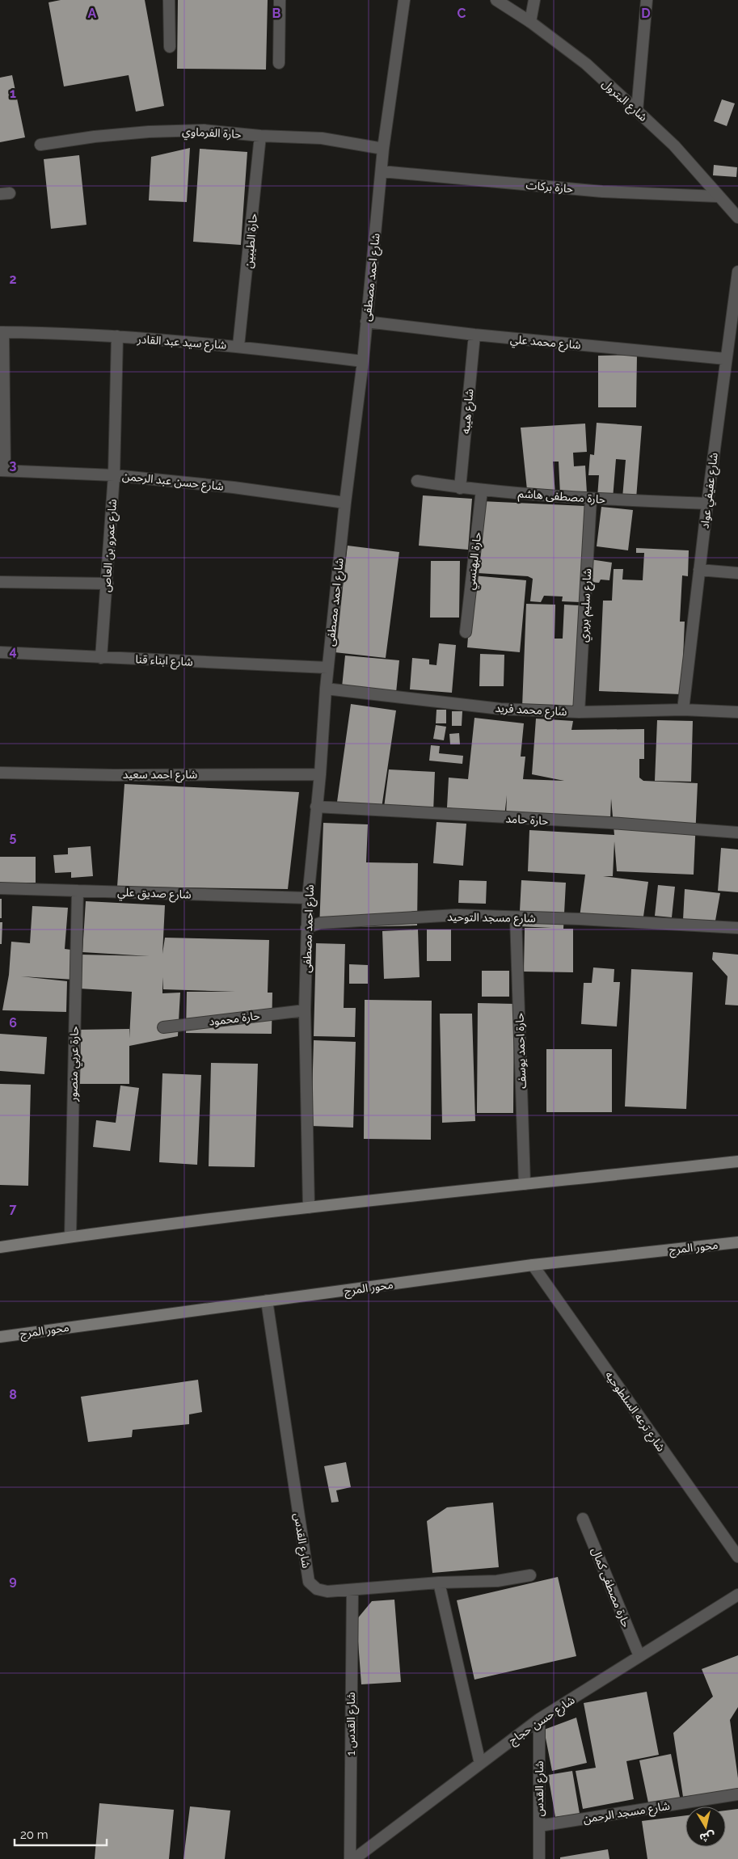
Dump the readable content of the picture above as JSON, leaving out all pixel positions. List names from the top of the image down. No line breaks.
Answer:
{"streets":{"main road":["محور المرج"],"street":["شارع البترول","حارة الفرماوي","حارة بركات","حارة الطيبين","شارع احمد مصطفى","شارع سيد عبد القادر","شارع محمد علي","شارع هيبه","شارع حسن عبد الرحمن","شارع عفيفي عواد","حارة مصطفى هاشم","شارع عمرو بن العاص","حارة البهنسي","شارع سليم بربري","شارع ابناء قنا","شارع محمد فريد","شارع احمد سعيد","حارة حامد","شارع صديق علي","شارع مسجد التوحيد","حارة محمود","حارة احمد يوسف","حارة عربي منصور","شارع ترعه السلطوحيه","شارع القدس","حارة مصطفى كمال","شارع حسن حجاج","شارع القدس 1","شارع مسجد الرحمن"]},"crossings":[["شارع البترول","حارة بركات"],["حارة الفرماوي","حارة الطيبين"],["حارة الفرماوي","شارع احمد مصطفى"],["حارة بركات","شارع احمد مصطفى"],["حارة الطيبين","شارع سيد عبد القادر"],["شارع احمد مصطفى","شارع سيد عبد القادر"],["شارع احمد مصطفى","شارع محمد علي"],["شارع احمد مصطفى","شارع حسن عبد الرحمن"],["شارع احمد مصطفى","شارع ابناء قنا"],["شارع احمد مصطفى","شارع محمد فريد"],["شارع احمد مصطفى","شارع احمد سعيد"],["شارع احمد مصطفى","حارة حامد"],["شارع احمد مصطفى","شارع صديق علي"],["شارع احمد مصطفى","شارع مسجد التوحيد"],["شارع احمد مصطفى","حارة محمود"],["شارع سيد عبد القادر","شارع عمرو بن العاص"],["شارع محمد علي","شارع هيبه"],["شارع محمد علي","شارع عفيفي عواد"],["شارع هيبه","حارة مصطفى هاشم"],["شارع حسن عبد الرحمن","شارع عمرو بن العاص"],["شارع عفيفي عواد","حارة مصطفى هاشم"],["شارع عفيفي عواد","شارع محمد فريد"],["حارة مصطفى هاشم","حارة البهنسي"],["حارة مصطفى هاشم","شارع سليم بربري"],["شارع عمرو بن العاص","شارع ابناء قنا"],["شارع سليم بربري","شارع محمد فريد"],["شارع صديق علي","حارة عربي منصور"],["شارع مسجد التوحيد","حارة احمد يوسف"],["محور المرج","شارع ترعه السلطوحيه"],["محور المرج","شارع القدس"],["شارع القدس","شارع حسن حجاج"],["شارع القدس","شارع القدس 1"],["شارع القدس","شارع مسجد الرحمن"],["حارة مصطفى كمال","شارع حسن حجاج"]],"scale_bar":"20 m","north":"bottom","grid":{"columns":["A","B","C","D"],"rows":["1","2","3","4","5","6","7","8","9"]}}
